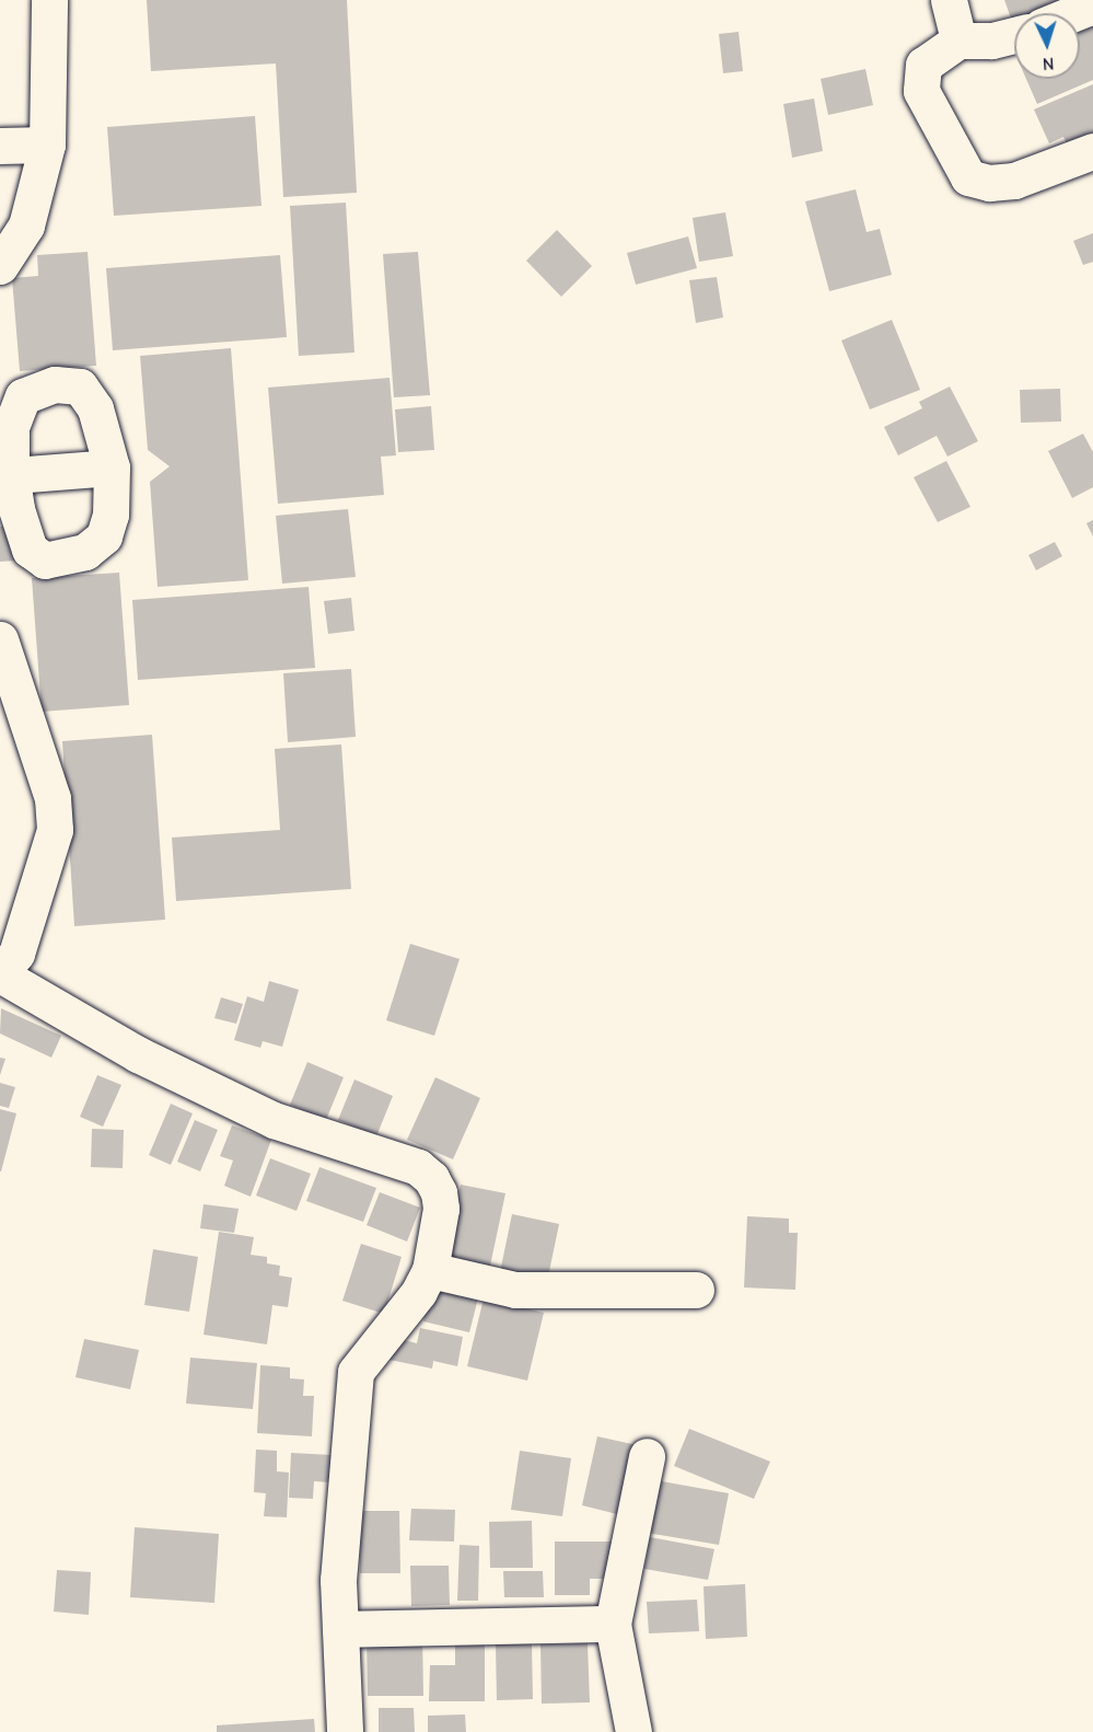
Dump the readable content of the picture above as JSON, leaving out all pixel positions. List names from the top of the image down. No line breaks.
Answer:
{"north":"bottom"}
